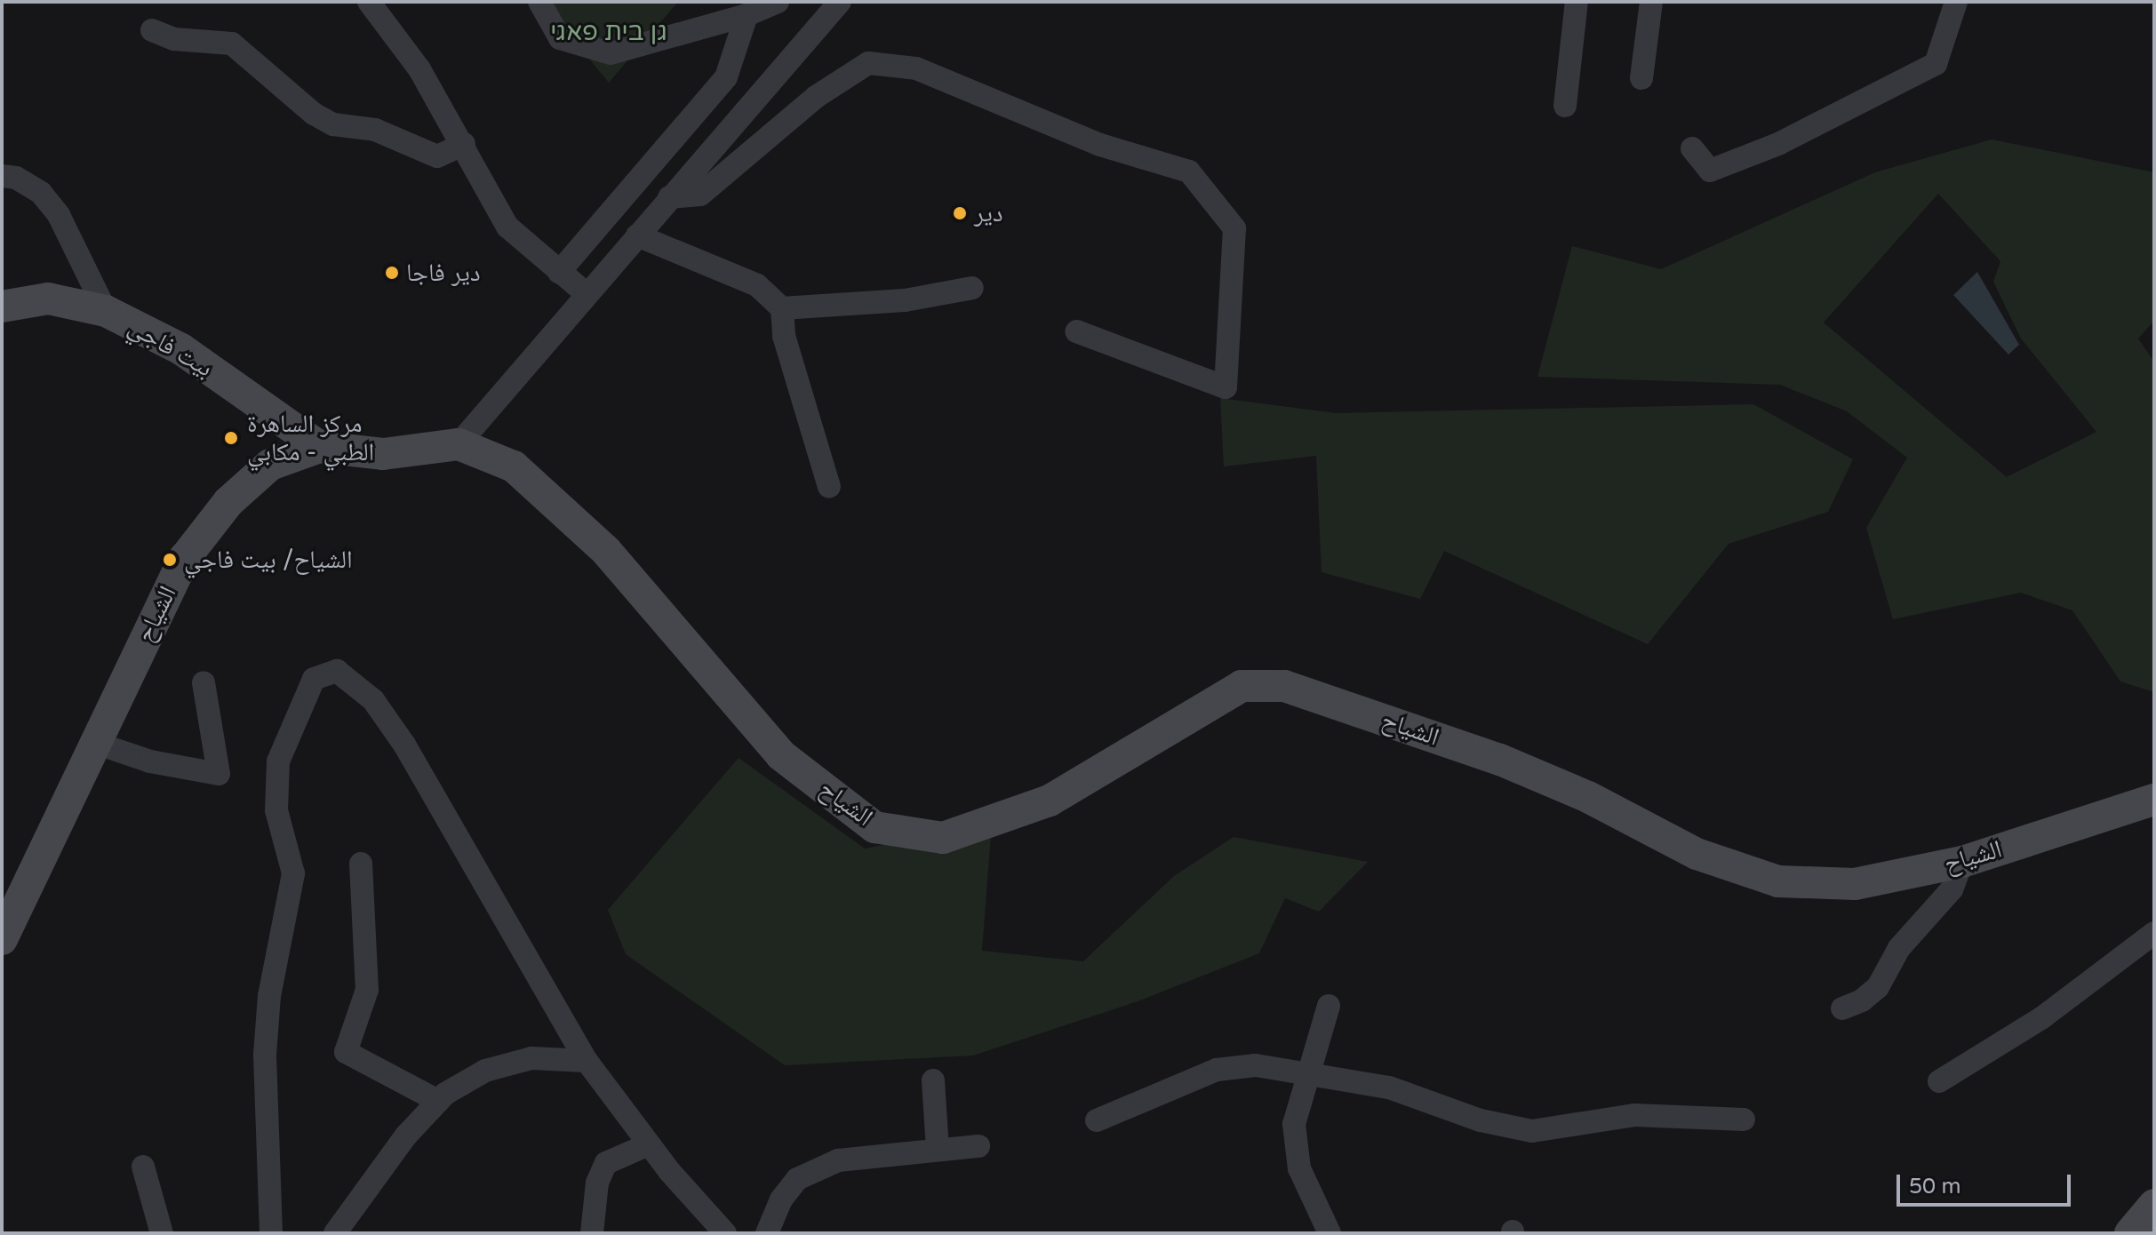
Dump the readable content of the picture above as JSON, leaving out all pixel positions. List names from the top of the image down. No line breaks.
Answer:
{"streets":{"street":["بيت فاجي","الشياح"]},"crossings":[["بيت فاجي","الشياح"]],"parks":["גן בית פאגי"],"places":["دير","دير فاجا","مركز الساهرة الطبي - مكابي","الشياح/ بيت فاجي"],"scale_bar":"50 m"}
